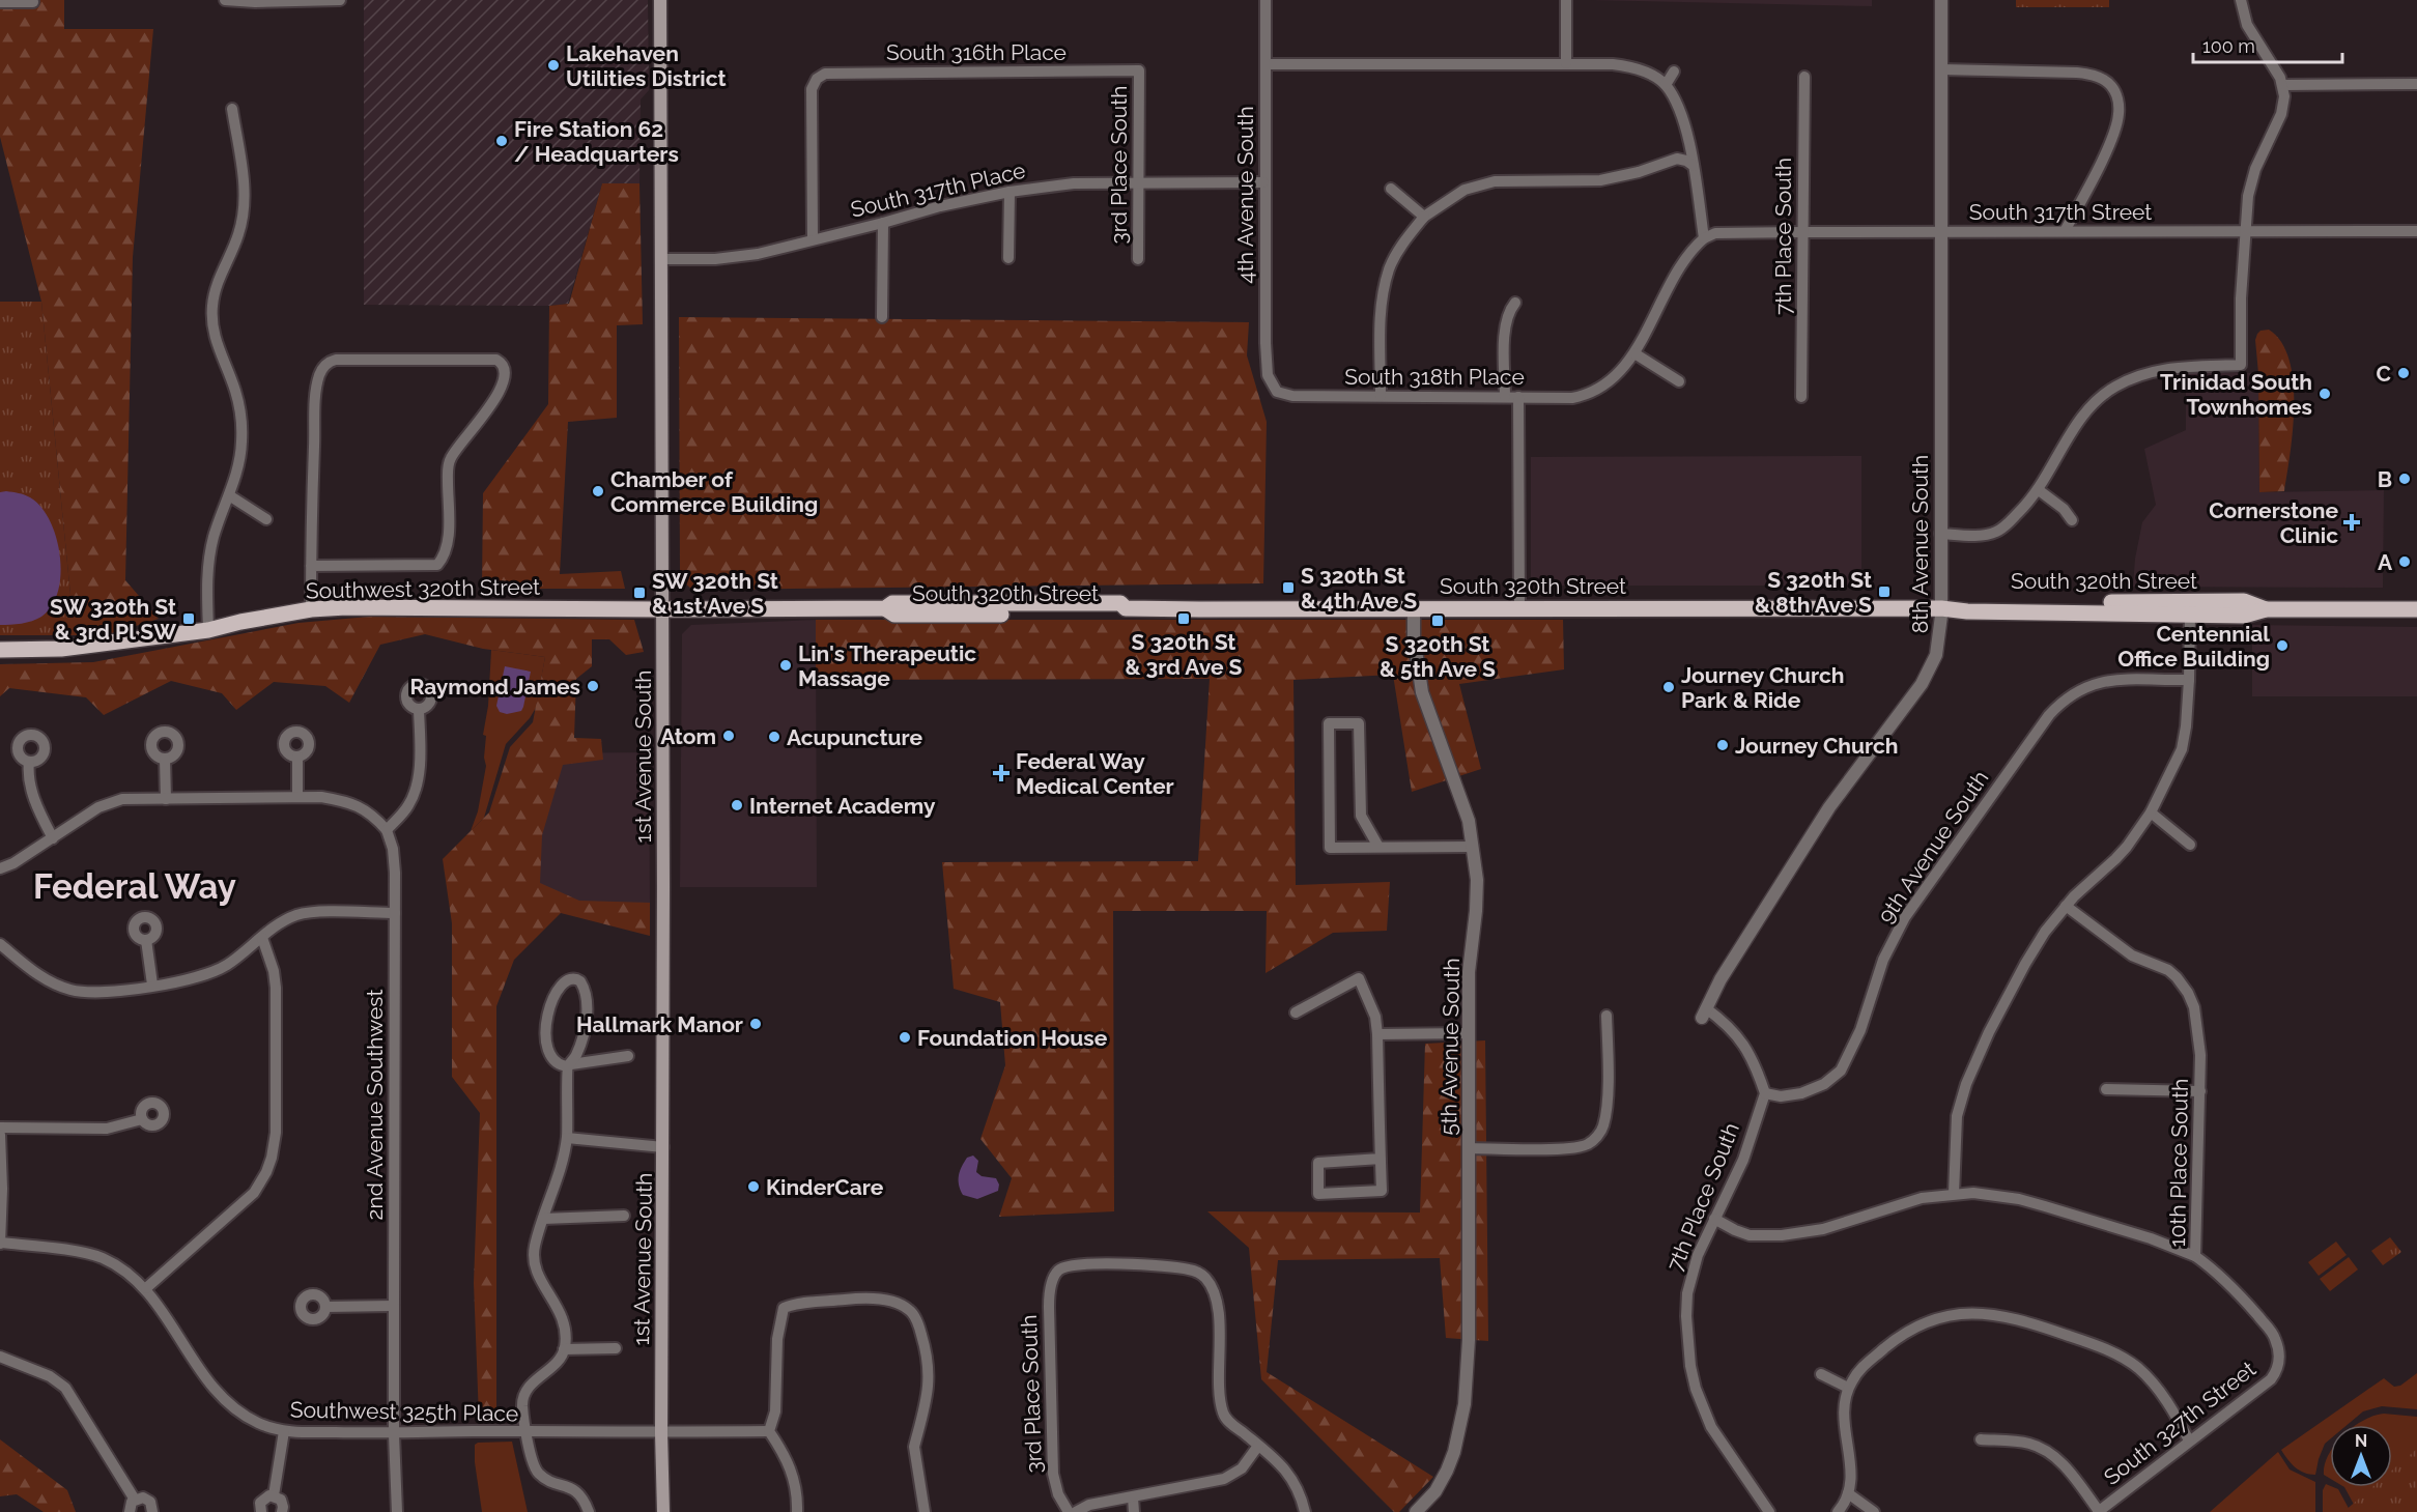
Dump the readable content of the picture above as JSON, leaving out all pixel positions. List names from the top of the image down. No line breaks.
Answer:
{"streets":{"main road":["South 320th Street","Southwest 320th Street","1st Avenue South"],"street":["South 316th Place","3rd Place South","South 317th Place","4th Avenue South","South 317th Street","7th Place South","South 318th Place","8th Avenue South","9th Avenue South","5th Avenue South","2nd Avenue Southwest","10th Place South","Southwest 325th Place","South 327th Street"]},"crossings":[["South 316th Place","3rd Place South"],["South 316th Place","South 317th Place"],["3rd Place South","South 317th Place"],["South 317th Place","4th Avenue South"],["South 317th Place","1st Avenue South"],["4th Avenue South","South 318th Place"],["South 317th Street","7th Place South"],["South 317th Street","8th Avenue South"],["7th Place South","9th Avenue South"],["8th Avenue South","South 320th Street"],["South 320th Street","Southwest 320th Street"],["South 320th Street","1st Avenue South"],["South 320th Street","5th Avenue South"],["Southwest 320th Street","1st Avenue South"],["1st Avenue South","Southwest 325th Place"],["2nd Avenue Southwest","Southwest 325th Place"],["10th Place South","South 327th Street"]],"districts":["Federal Way"],"places":{"other":["Lakehaven Utilities District","Fire Station 62 / Headquarters","C","Trinidad South Townhomes","B","Chamber of Commerce Building","A","Centennial Office Building","Lin's Therapeutic Massage","Raymond James","Journey Church Park & Ride","Atom","Acupuncture","Journey Church","Internet Academy","Hallmark Manor","Foundation House","KinderCare"],"health":["Cornerstone Clinic","Federal Way Medical Center"],"transit":["S 320th St & 4th Ave S","S 320th St & 8th Ave S","SW 320th St & 1st Ave S","SW 320th St & 3rd Pl SW","S 320th St & 3rd Ave S","S 320th St & 5th Ave S"]},"scale_bar":"100 m","north":"top"}
